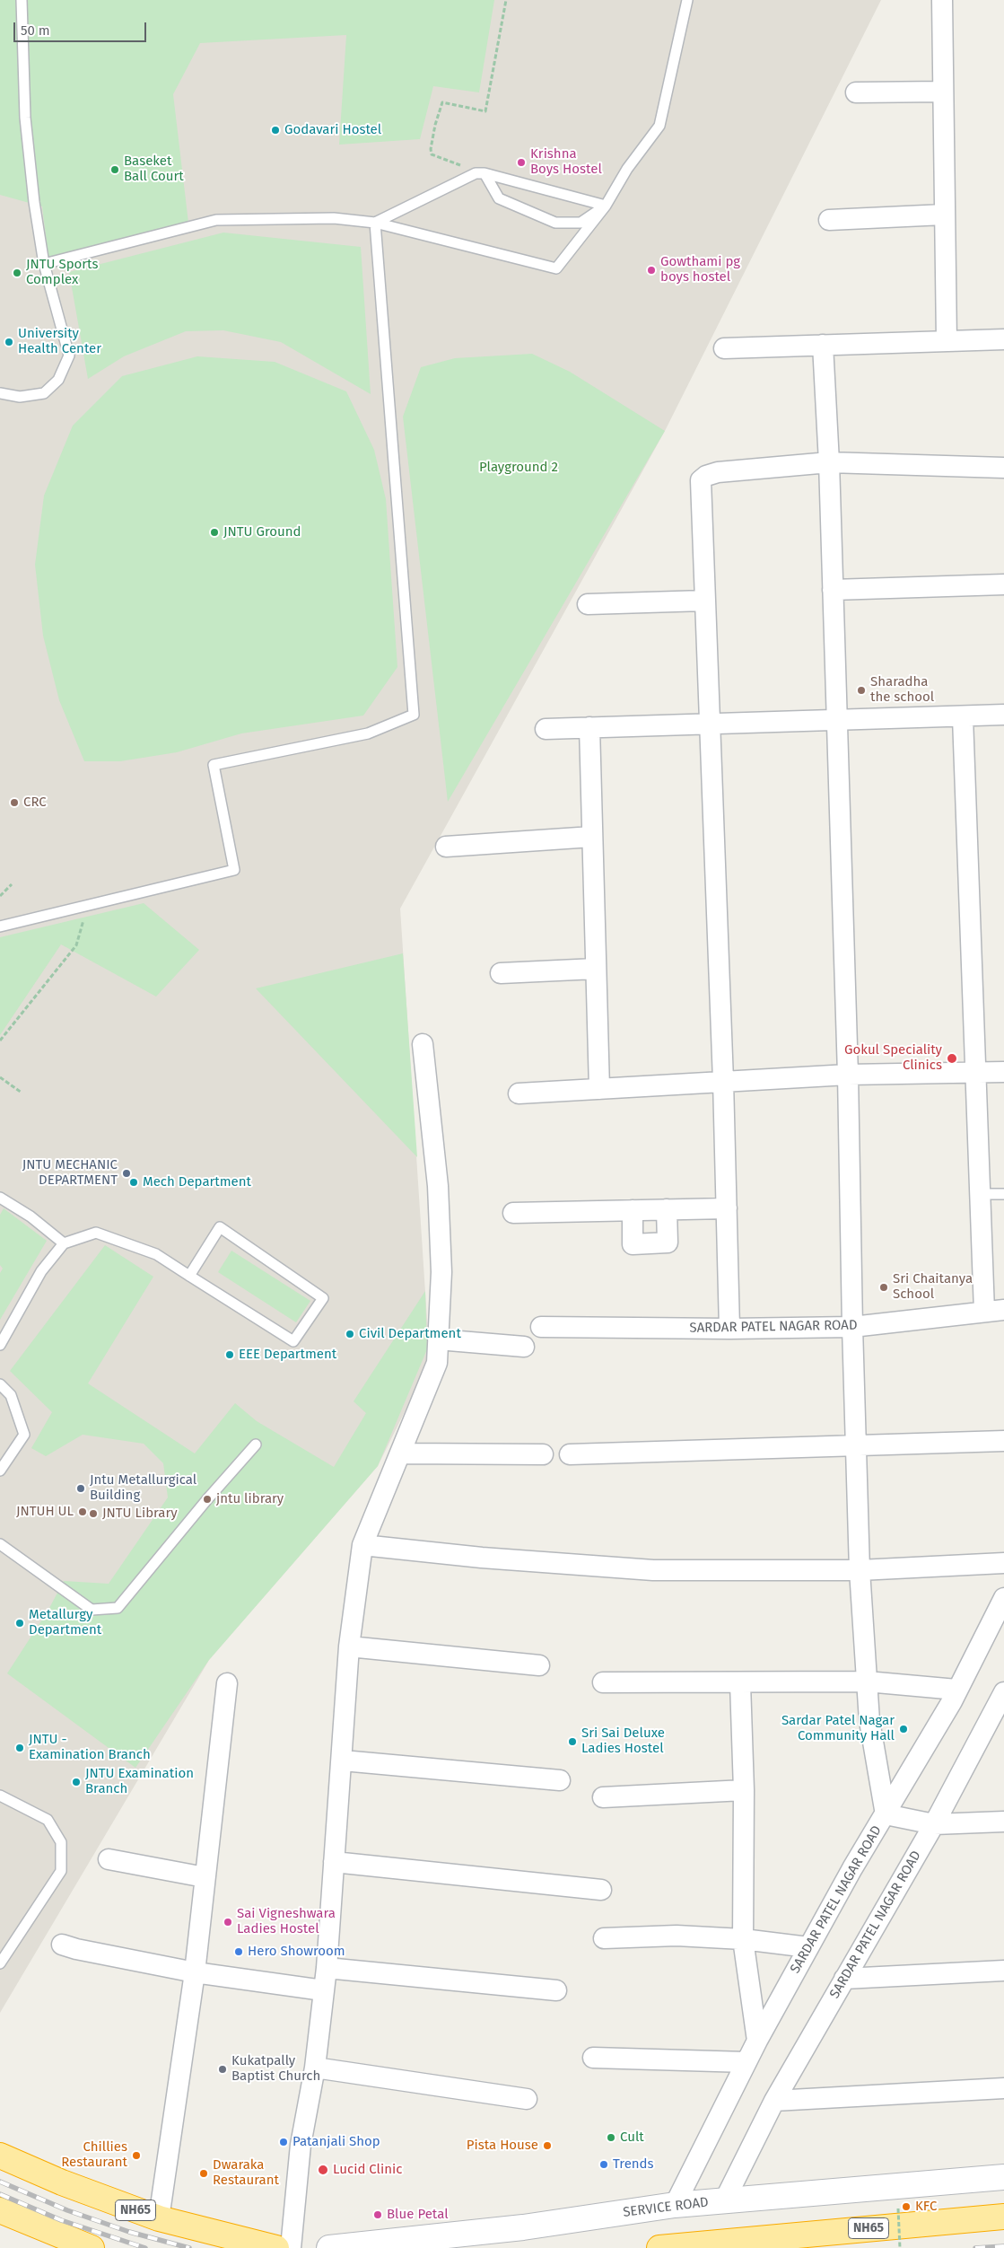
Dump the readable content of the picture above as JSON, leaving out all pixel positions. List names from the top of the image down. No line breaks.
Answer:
{"streets":{"highway":["NH65"],"street":["SARDAR PATEL NAGAR ROAD","SERVICE ROAD"]},"crossings":[["SARDAR PATEL NAGAR ROAD","SERVICE ROAD"]],"parks":["Playground 2"],"places":["Godavari Hostel","Krishna Boys Hostel","Baseket Ball Court","Gowthami pg boys hostel","JNTU Sports Complex","University Health Center","JNTU Ground","Sharadha the school","CRC","Gokul Speciality Clinics","JNTU MECHANIC DEPARTMENT","Mech Department","Sri Chaitanya School","Civil Department","EEE Department","Jntu Metallurgical Building","jntu library","JNTUH UL","JNTU Library","Metallurgy Department","Sardar Patel Nagar Community Hall","Sri Sai Deluxe Ladies Hostel","JNTU - Examination Branch","JNTU Examination Branch","Sai Vigneshwara Ladies Hostel","Hero Showroom","Kukatpally Baptist Church","Cult","Patanjali Shop","Pista House","Chillies Restaurant","Trends","Lucid Clinic","Dwaraka Restaurant","KFC","Blue Petal"],"scale_bar":"50 m"}
